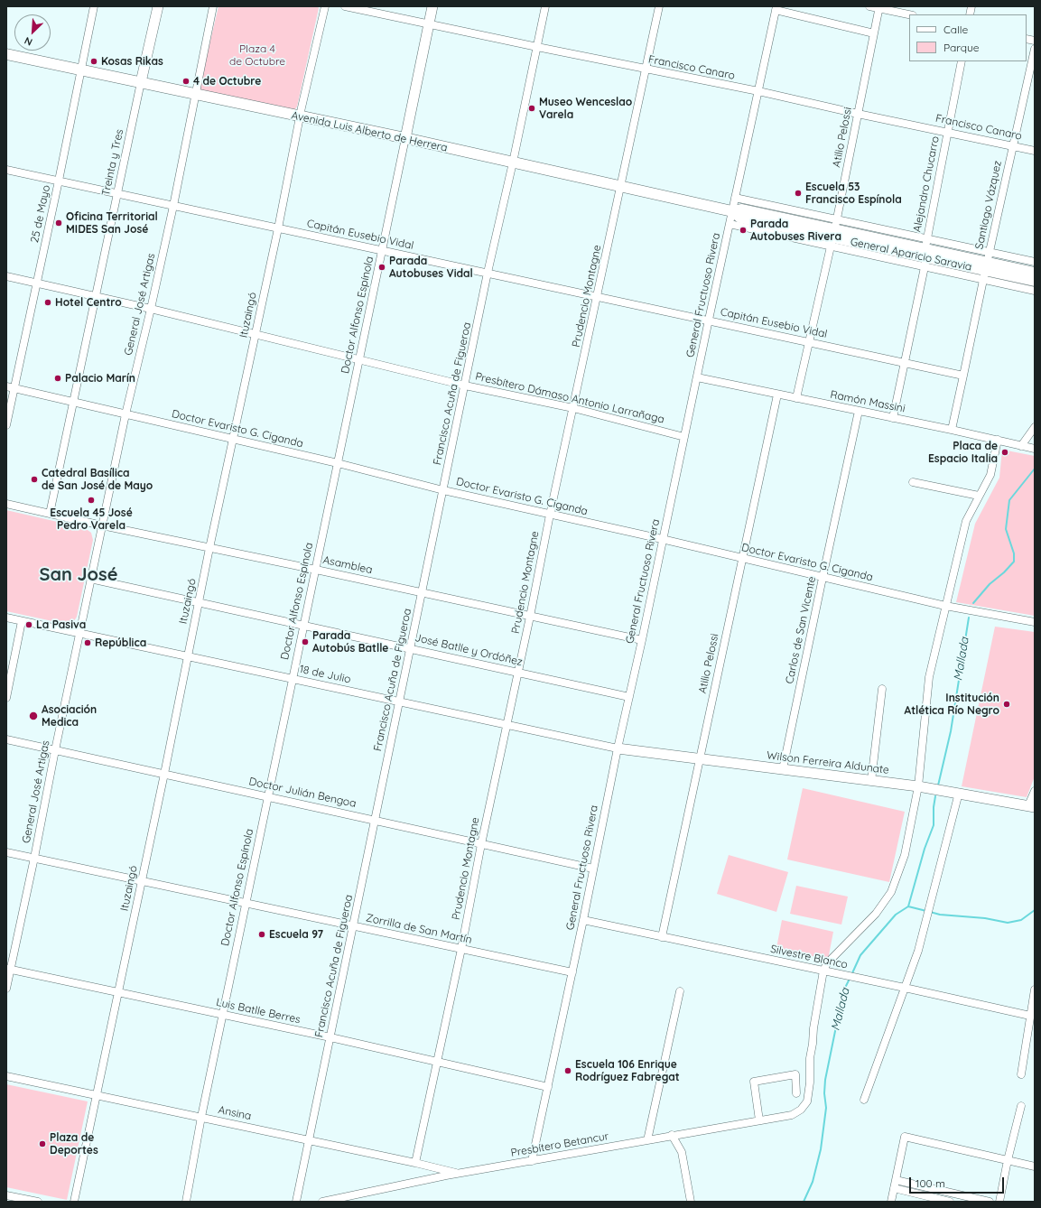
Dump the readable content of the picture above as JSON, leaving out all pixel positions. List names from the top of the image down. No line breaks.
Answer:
{"streets":{"main road":["Avenida Luis Alberto de Herrera","General Aparicio Saravia"],"street":["Francisco Canaro","Atilio Pelossi","Treinta y Tres","Alejandro Chucarro","Santiago Vázquez","25 de Mayo","Capitán Eusebio Vidal","General Fructuoso Rivera","Prudencio Montagne","General José Artigas","Ituzaingó","Doctor Alfonso Espínola","Francisco Acuña de Figueroa","Presbítero Dámaso Antonio Larrañaga","Ramón Massini","Doctor Evaristo G. Ciganda","Asamblea","Carlos de San Vicente","José Batlle y Ordóñez","18 de Julio","Wilson Ferreira Aldunate","Doctor Julián Bengoa","Zorrilla de San Martín","Silvestre Blanco","Luis Batlle Berres","Ansina","Presbítero Betancur"]},"crossings":[["Francisco Canaro","Atilio Pelossi"],["Francisco Canaro","Alejandro Chucarro"],["Francisco Canaro","Santiago Vázquez"],["Francisco Canaro","General Fructuoso Rivera"],["Francisco Canaro","Prudencio Montagne"],["Francisco Canaro","Doctor Alfonso Espínola"],["Francisco Canaro","Francisco Acuña de Figueroa"],["Avenida Luis Alberto de Herrera","Treinta y Tres"],["Avenida Luis Alberto de Herrera","25 de Mayo"],["Avenida Luis Alberto de Herrera","General Aparicio Saravia"],["Avenida Luis Alberto de Herrera","General Fructuoso Rivera"],["Avenida Luis Alberto de Herrera","Prudencio Montagne"],["Avenida Luis Alberto de Herrera","General José Artigas"],["Avenida Luis Alberto de Herrera","Ituzaingó"],["Avenida Luis Alberto de Herrera","Doctor Alfonso Espínola"],["Avenida Luis Alberto de Herrera","Francisco Acuña de Figueroa"],["Atilio Pelossi","Capitán Eusebio Vidal"],["Atilio Pelossi","General Aparicio Saravia"],["Atilio Pelossi","Ramón Massini"],["Atilio Pelossi","Doctor Evaristo G. Ciganda"],["Atilio Pelossi","Wilson Ferreira Aldunate"],["Atilio Pelossi","Silvestre Blanco"],["Treinta y Tres","Capitán Eusebio Vidal"],["Treinta y Tres","Presbítero Dámaso Antonio Larrañaga"],["Treinta y Tres","Doctor Evaristo G. Ciganda"],["Treinta y Tres","Asamblea"],["Alejandro Chucarro","Capitán Eusebio Vidal"],["Alejandro Chucarro","General Aparicio Saravia"],["Alejandro Chucarro","Ramón Massini"],["Santiago Vázquez","Capitán Eusebio Vidal"],["Santiago Vázquez","General Aparicio Saravia"],["Santiago Vázquez","Ramón Massini"],["25 de Mayo","Capitán Eusebio Vidal"],["25 de Mayo","Presbítero Dámaso Antonio Larrañaga"],["25 de Mayo","Doctor Evaristo G. Ciganda"],["Capitán Eusebio Vidal","General Fructuoso Rivera"],["Capitán Eusebio Vidal","Prudencio Montagne"],["Capitán Eusebio Vidal","General José Artigas"],["Capitán Eusebio Vidal","Ituzaingó"],["Capitán Eusebio Vidal","Doctor Alfonso Espínola"],["Capitán Eusebio Vidal","Francisco Acuña de Figueroa"],["General Aparicio Saravia","General Fructuoso Rivera"],["General Fructuoso Rivera","Presbítero Dámaso Antonio Larrañaga"],["General Fructuoso Rivera","Ramón Massini"],["General Fructuoso Rivera","Doctor Evaristo G. Ciganda"],["General Fructuoso Rivera","Asamblea"],["General Fructuoso Rivera","José Batlle y Ordóñez"],["General Fructuoso Rivera","18 de Julio"],["General Fructuoso Rivera","Wilson Ferreira Aldunate"],["General Fructuoso Rivera","Doctor Julián Bengoa"],["General Fructuoso Rivera","Zorrilla de San Martín"],["General Fructuoso Rivera","Silvestre Blanco"],["General Fructuoso Rivera","Luis Batlle Berres"],["General Fructuoso Rivera","Presbítero Betancur"],["Prudencio Montagne","Presbítero Dámaso Antonio Larrañaga"],["Prudencio Montagne","Doctor Evaristo G. Ciganda"],["Prudencio Montagne","Asamblea"],["Prudencio Montagne","José Batlle y Ordóñez"],["Prudencio Montagne","18 de Julio"],["Prudencio Montagne","Doctor Julián Bengoa"],["Prudencio Montagne","Zorrilla de San Martín"],["Prudencio Montagne","Luis Batlle Berres"],["Prudencio Montagne","Ansina"],["General José Artigas","Presbítero Dámaso Antonio Larrañaga"],["General José Artigas","Doctor Evaristo G. Ciganda"],["General José Artigas","Asamblea"],["General José Artigas","José Batlle y Ordóñez"],["General José Artigas","18 de Julio"],["General José Artigas","Doctor Julián Bengoa"],["General José Artigas","Zorrilla de San Martín"],["General José Artigas","Luis Batlle Berres"],["Ituzaingó","Presbítero Dámaso Antonio Larrañaga"],["Ituzaingó","Doctor Evaristo G. Ciganda"],["Ituzaingó","Asamblea"],["Ituzaingó","José Batlle y Ordóñez"],["Ituzaingó","18 de Julio"],["Ituzaingó","Doctor Julián Bengoa"],["Ituzaingó","Zorrilla de San Martín"],["Ituzaingó","Luis Batlle Berres"],["Ituzaingó","Ansina"],["Doctor Alfonso Espínola","Presbítero Dámaso Antonio Larrañaga"],["Doctor Alfonso Espínola","Doctor Evaristo G. Ciganda"],["Doctor Alfonso Espínola","Asamblea"],["Doctor Alfonso Espínola","José Batlle y Ordóñez"],["Doctor Alfonso Espínola","18 de Julio"],["Doctor Alfonso Espínola","Doctor Julián Bengoa"],["Doctor Alfonso Espínola","Zorrilla de San Martín"],["Doctor Alfonso Espínola","Luis Batlle Berres"],["Doctor Alfonso Espínola","Ansina"],["Francisco Acuña de Figueroa","Presbítero Dámaso Antonio Larrañaga"],["Francisco Acuña de Figueroa","Doctor Evaristo G. Ciganda"],["Francisco Acuña de Figueroa","Asamblea"],["Francisco Acuña de Figueroa","José Batlle y Ordóñez"],["Francisco Acuña de Figueroa","18 de Julio"],["Francisco Acuña de Figueroa","Doctor Julián Bengoa"],["Francisco Acuña de Figueroa","Zorrilla de San Martín"],["Francisco Acuña de Figueroa","Luis Batlle Berres"],["Francisco Acuña de Figueroa","Ansina"],["Ramón Massini","Carlos de San Vicente"],["Doctor Evaristo G. Ciganda","Carlos de San Vicente"],["Carlos de San Vicente","Wilson Ferreira Aldunate"],["18 de Julio","Wilson Ferreira Aldunate"],["Silvestre Blanco","Presbítero Betancur"],["Ansina","Presbítero Betancur"]],"districts":["San José"],"water":["Mallada"],"parks":["Plaza 4 de Octubre"],"places":["Kosas Rikas","4 de Octubre","Museo Wenceslao Varela","Escuela 53 Francisco Espínola","Oficina Territorial MIDES San José","Parada Autobuses Rivera","Parada Autobuses Vidal","Hotel Centro","Palacio Marín","Placa de Espacio Italia","Catedral Basílica de San José de Mayo","Escuela 45 José Pedro Varela","La Pasiva","Parada Autobús Batlle","República","Institución Atlética Río Negro","Asociación Medica","Escuela 97","Escuela 106 Enrique Rodríguez Fabregat","Plaza de Deportes"],"legend":["Calle","Parque"],"scale_bar":"100 m","north":"bottom left"}
